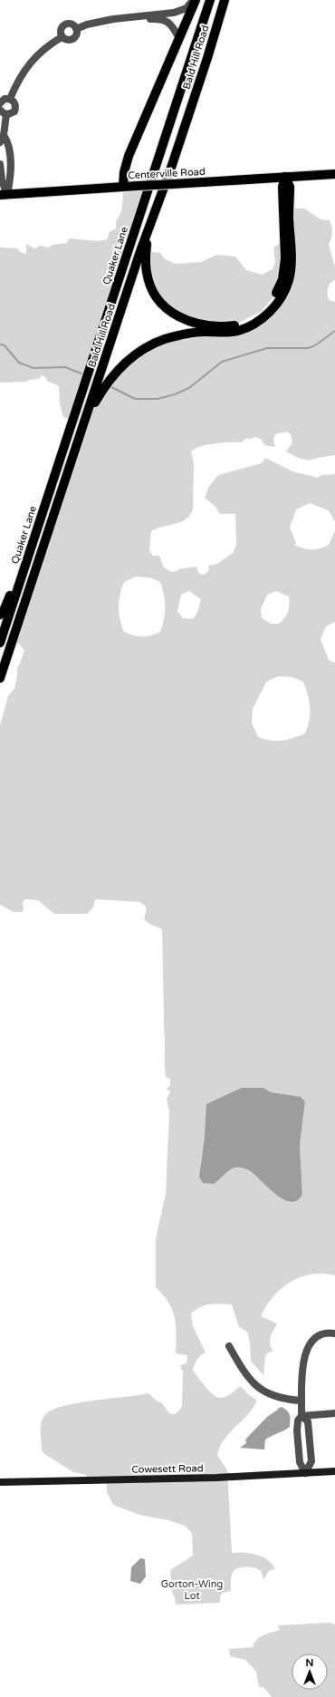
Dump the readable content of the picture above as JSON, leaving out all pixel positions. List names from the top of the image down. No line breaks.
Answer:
{"streets":{"main road":["Bald Hill Road","Centerville Road","Quaker Lane","Cowesett Road"]},"parks":["Gorton-Wing Lot"],"north":"top"}
